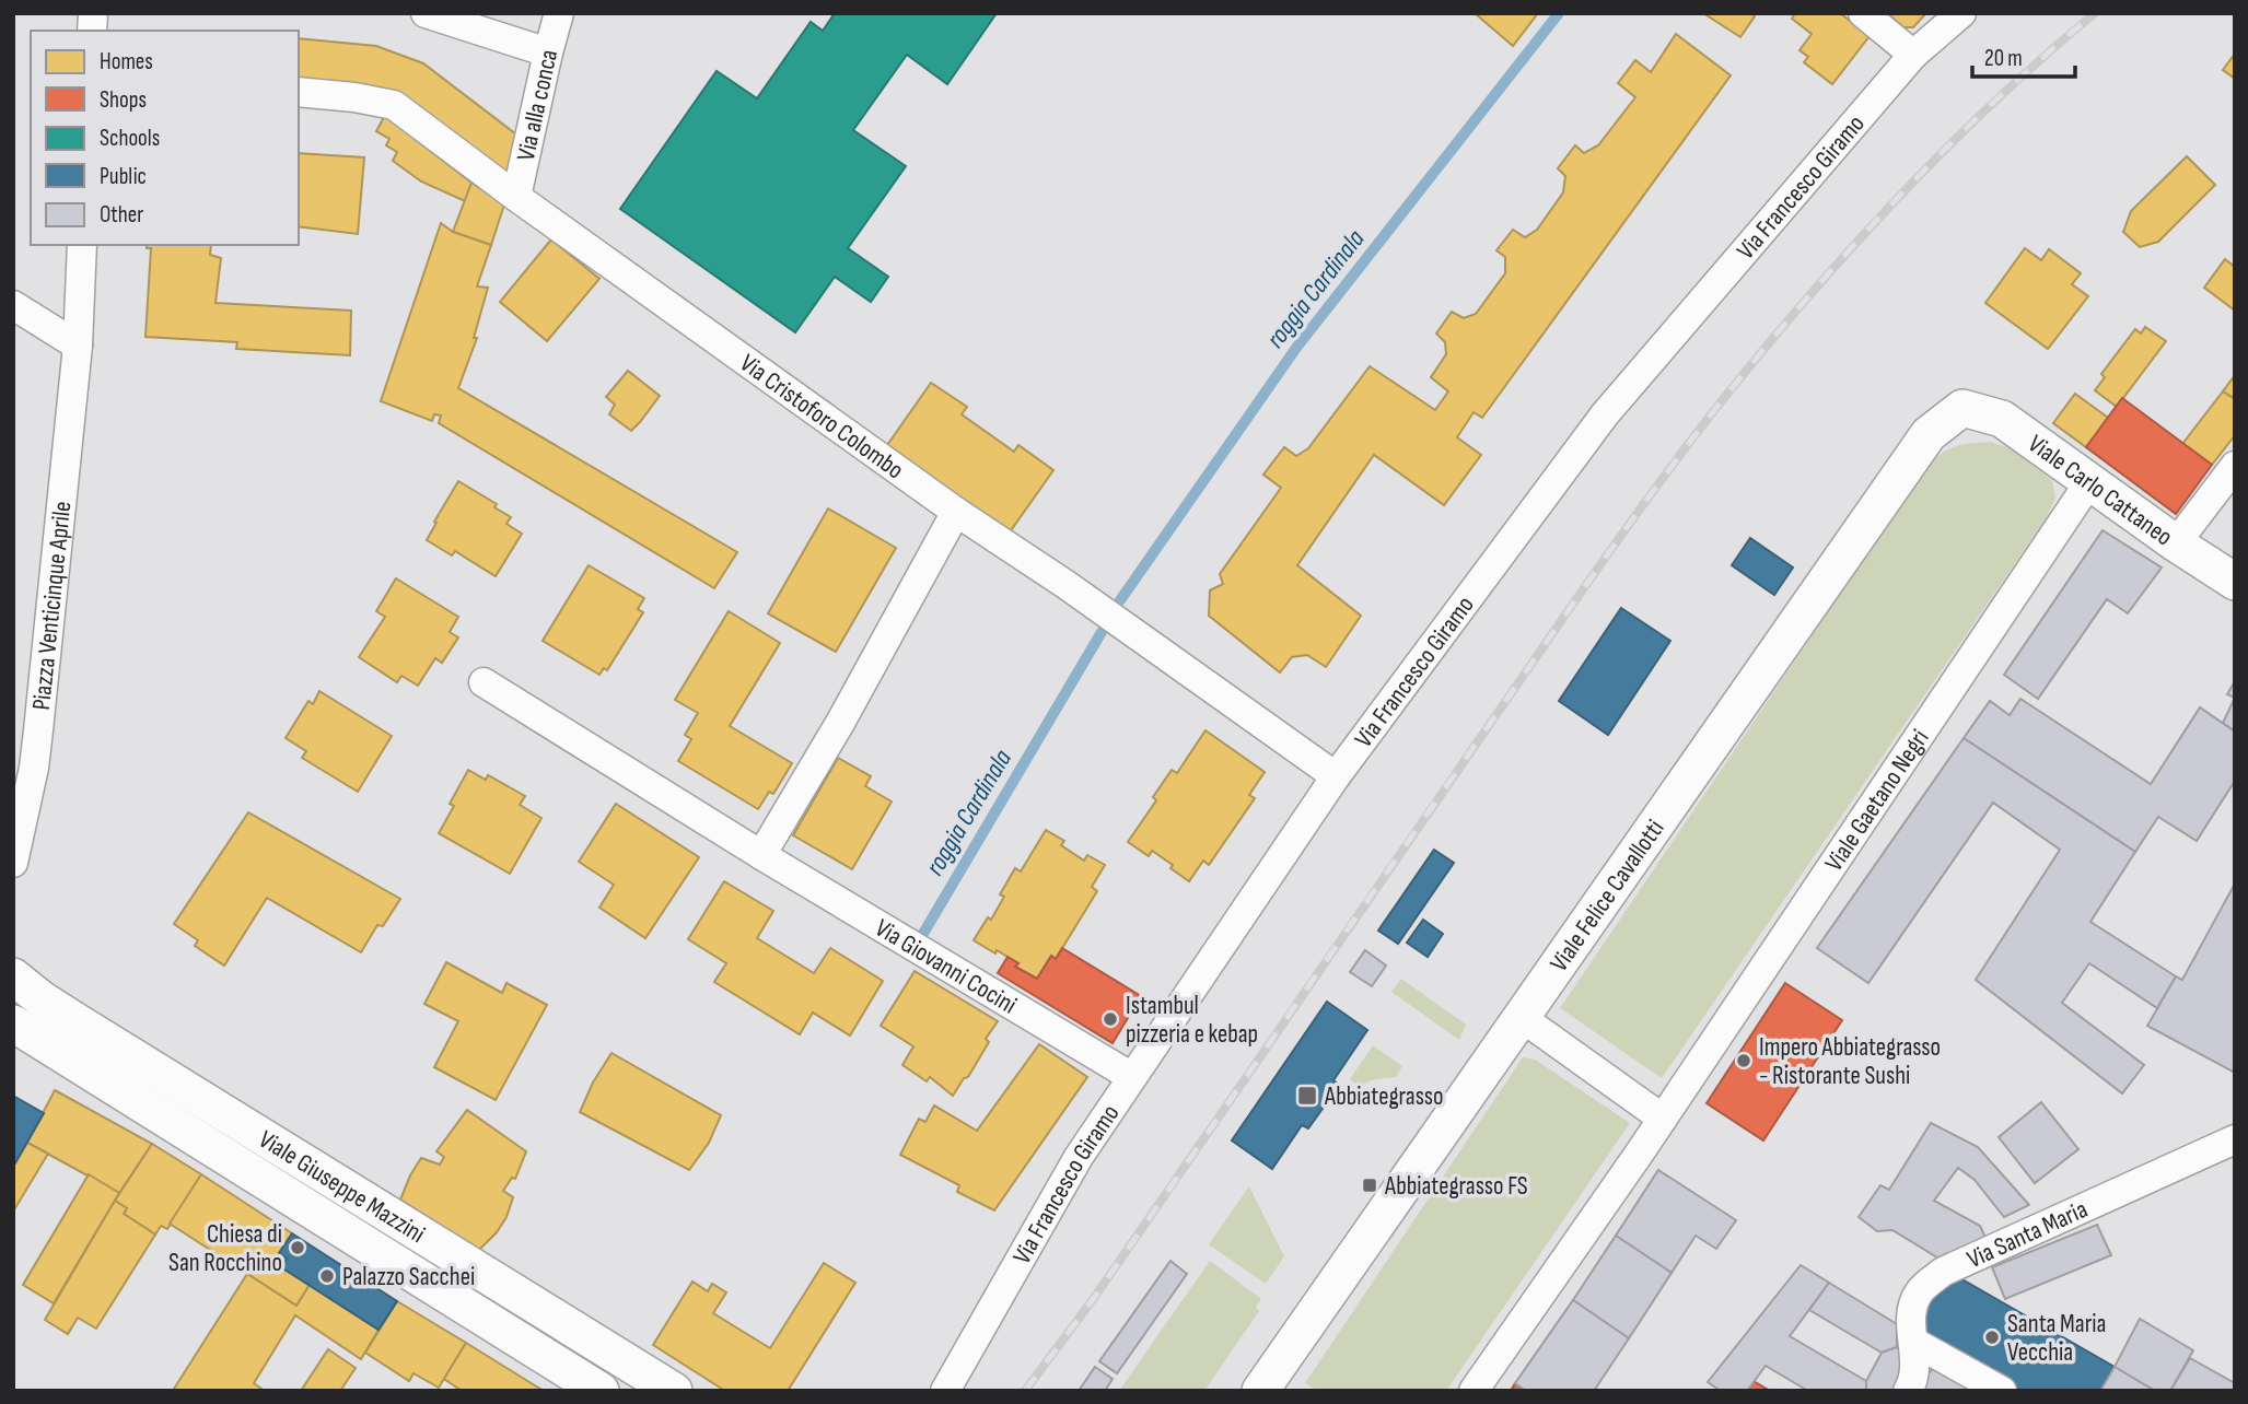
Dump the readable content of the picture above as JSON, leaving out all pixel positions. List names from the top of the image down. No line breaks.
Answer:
{"streets":{"street":["Via alla conca","Via Francesco Giramo","Via Cristoforo Colombo","Viale Carlo Cattaneo","Piazza Venticinque Aprile","Viale Gaetano Negri","Viale Felice Cavallotti","Via Giovanni Cocini","Viale Giuseppe Mazzini","Via Santa Maria"]},"crossings":[["Via alla conca","Via Cristoforo Colombo"],["Via Francesco Giramo","Via Cristoforo Colombo"],["Via Francesco Giramo","Via Giovanni Cocini"],["Viale Carlo Cattaneo","Viale Gaetano Negri"],["Viale Carlo Cattaneo","Viale Felice Cavallotti"]],"water":["roggia Cardinala"],"places":{"other":["Istambul pizzeria e kebap","Impero Abbiategrasso - Ristorante Sushi","Chiesa di San Rocchino","Palazzo Sacchei","Santa Maria Vecchia"],"transit":["Abbiategrasso","Abbiategrasso FS"]},"legend":["Homes","Shops","Schools","Public","Other"],"scale_bar":"20 m"}
